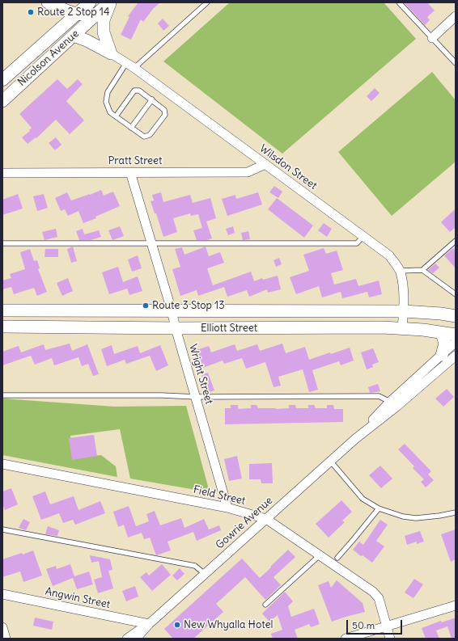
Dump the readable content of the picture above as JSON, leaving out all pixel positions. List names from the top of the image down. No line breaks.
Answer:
{"streets":{"street":["Nicolson Avenue","Pratt Street","Wilsdon Street","Elliott Street","Wright Street","Field Street","Gowrie Avenue","Angwin Street"]},"crossings":[["Pratt Street","Wilsdon Street"],["Pratt Street","Wright Street"],["Wilsdon Street","Elliott Street"],["Elliott Street","Wright Street"],["Wright Street","Field Street"],["Field Street","Gowrie Avenue"],["Gowrie Avenue","Angwin Street"]],"places":["Route 2 Stop 14","Route 3 Stop 13","New Whyalla Hotel"],"scale_bar":"50 m"}
